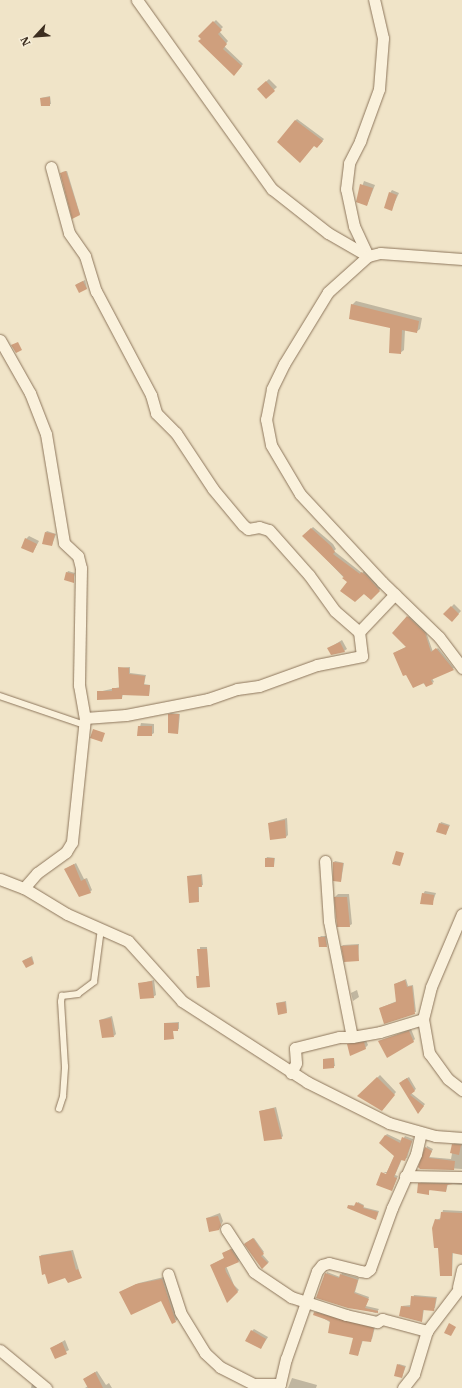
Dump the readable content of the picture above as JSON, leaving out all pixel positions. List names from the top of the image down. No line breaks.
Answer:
{"north":"bottom left"}
